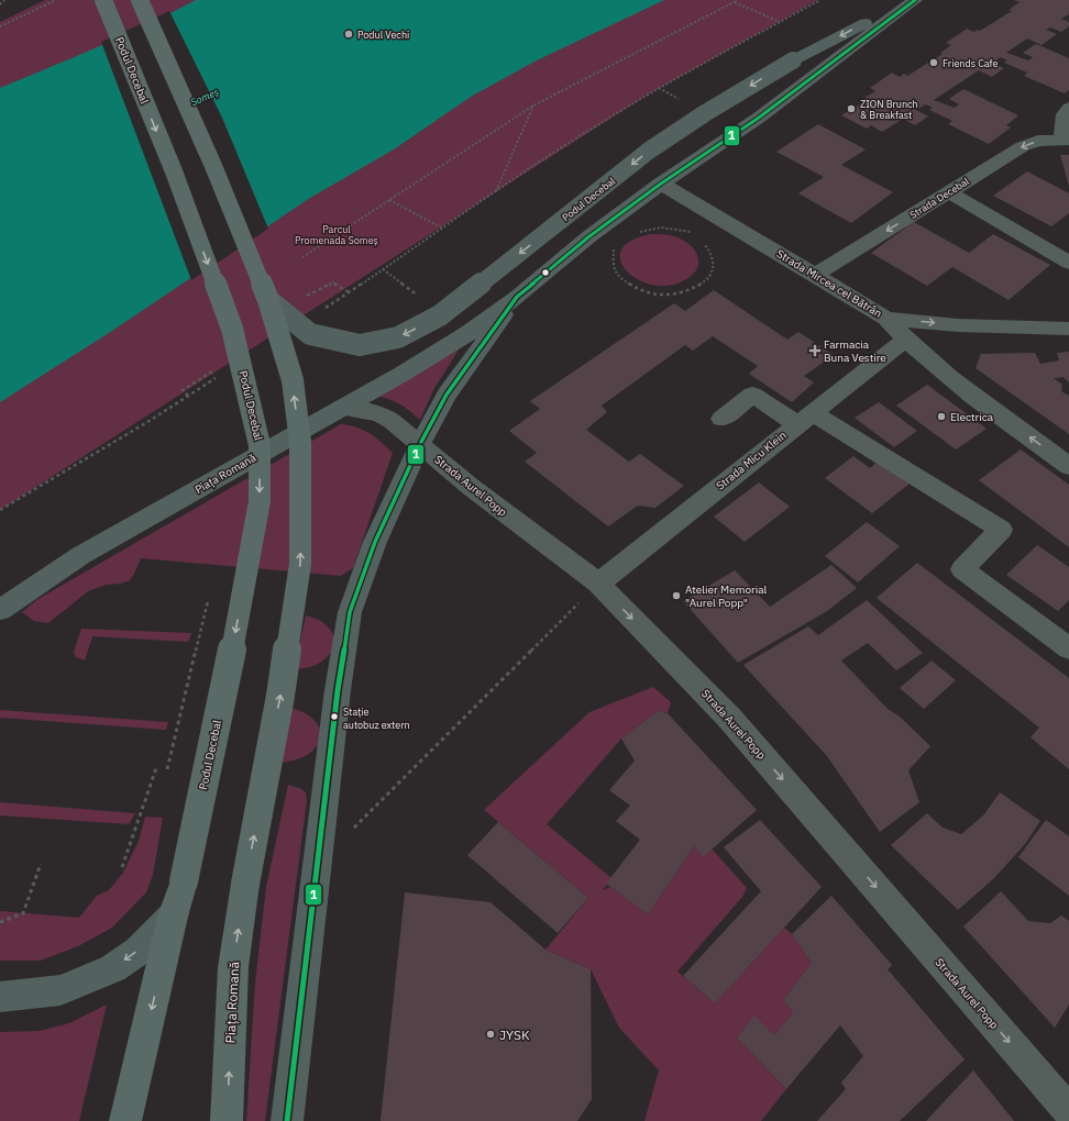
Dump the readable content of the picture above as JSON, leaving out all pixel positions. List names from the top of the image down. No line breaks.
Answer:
{"streets":{"main road":["Podul Decebal","Piața Romană"],"street":["Strada Decebal","Strada Mircea cel Bătrân","Strada Micu Klein","Strada Aurel Popp"]},"crossings":[["Podul Decebal","Piața Romană"],["Strada Decebal","Strada Mircea cel Bătrân"],["Strada Mircea cel Bătrân","Strada Micu Klein"],["Strada Mircea cel Bătrân","Piața Romană"],["Strada Micu Klein","Strada Aurel Popp"],["Piața Romană","Strada Aurel Popp"]],"one_way":["Strada Decebal","Strada Aurel Popp"],"water":["Someș"],"parks":["Parcul Promenada Someș"],"places":{"other":["Podul Vechi","Friends Cafe","ZION Brunch & Breakfast","Electrica","Atelier Memorial \"Aurel Popp\"","Stație autobuz extern","JYSK"],"health":["Farmacia Buna Vestire"]},"lines":["transit line 1"]}
